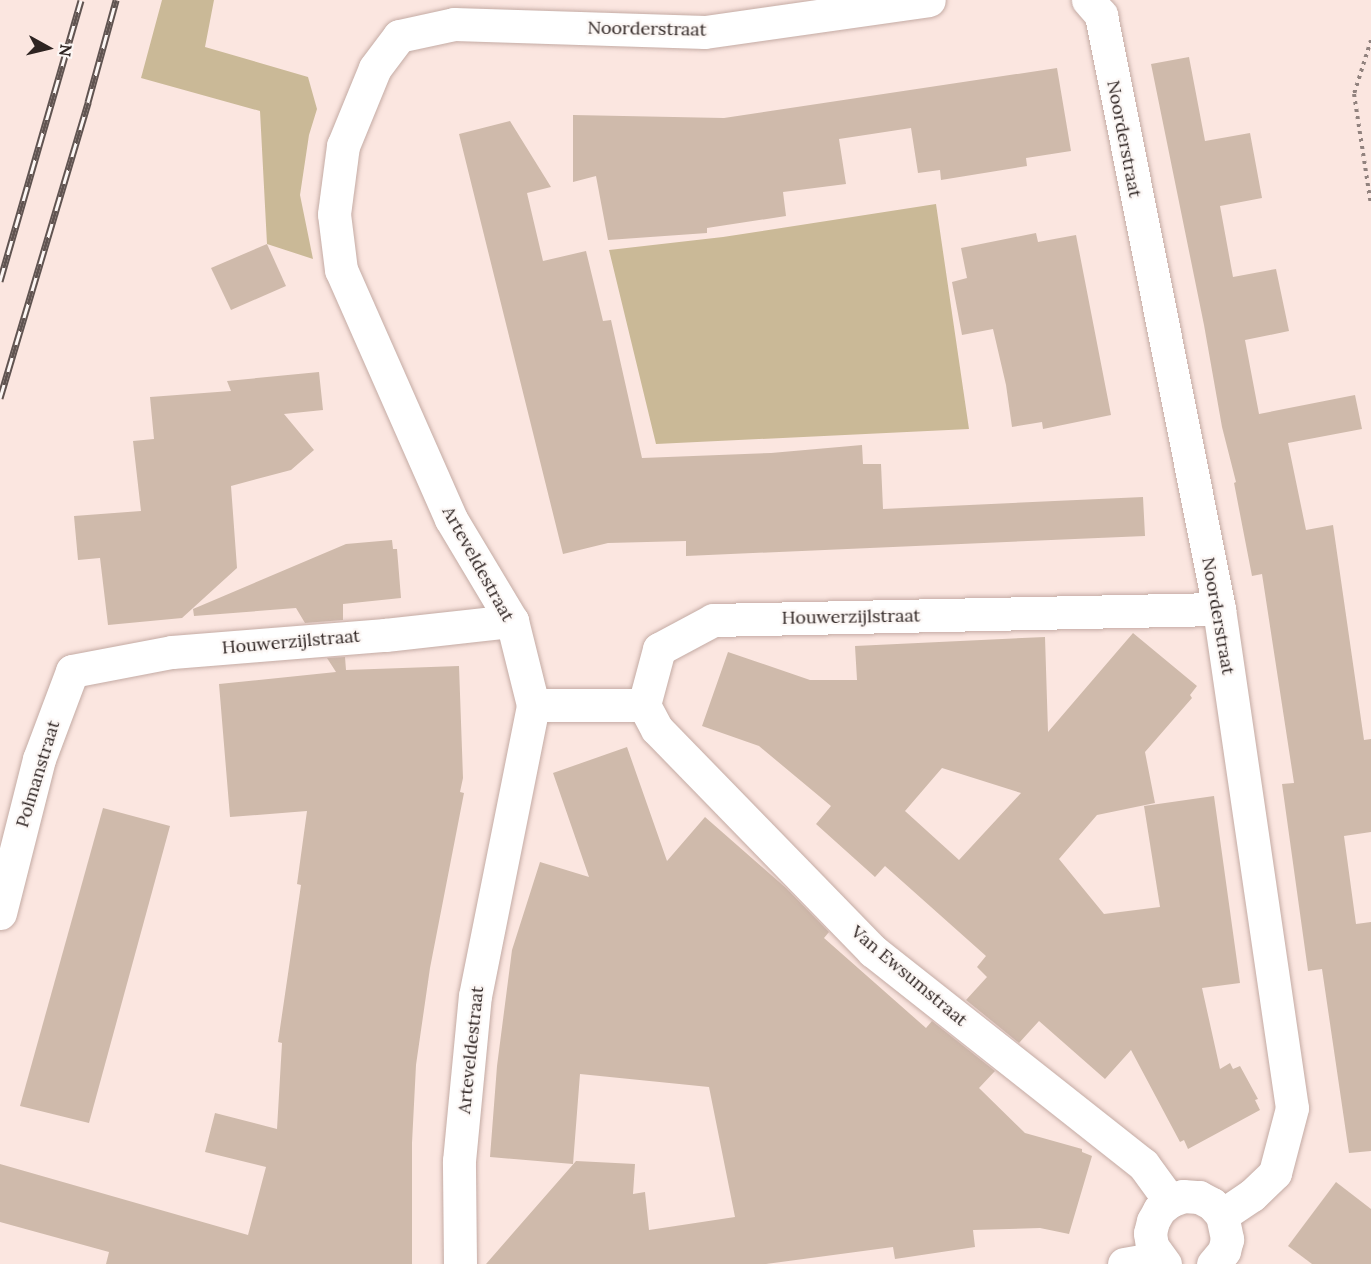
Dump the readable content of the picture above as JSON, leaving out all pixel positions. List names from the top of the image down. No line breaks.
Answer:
{"streets":{"street":["Noorderstraat","Arteveldestraat","Houwerzijlstraat","Polmanstraat","Van Ewsumstraat"]},"crossings":[["Noorderstraat","Arteveldestraat"],["Noorderstraat","Houwerzijlstraat"],["Arteveldestraat","Houwerzijlstraat"],["Houwerzijlstraat","Polmanstraat"],["Houwerzijlstraat","Van Ewsumstraat"]],"north":"right"}
